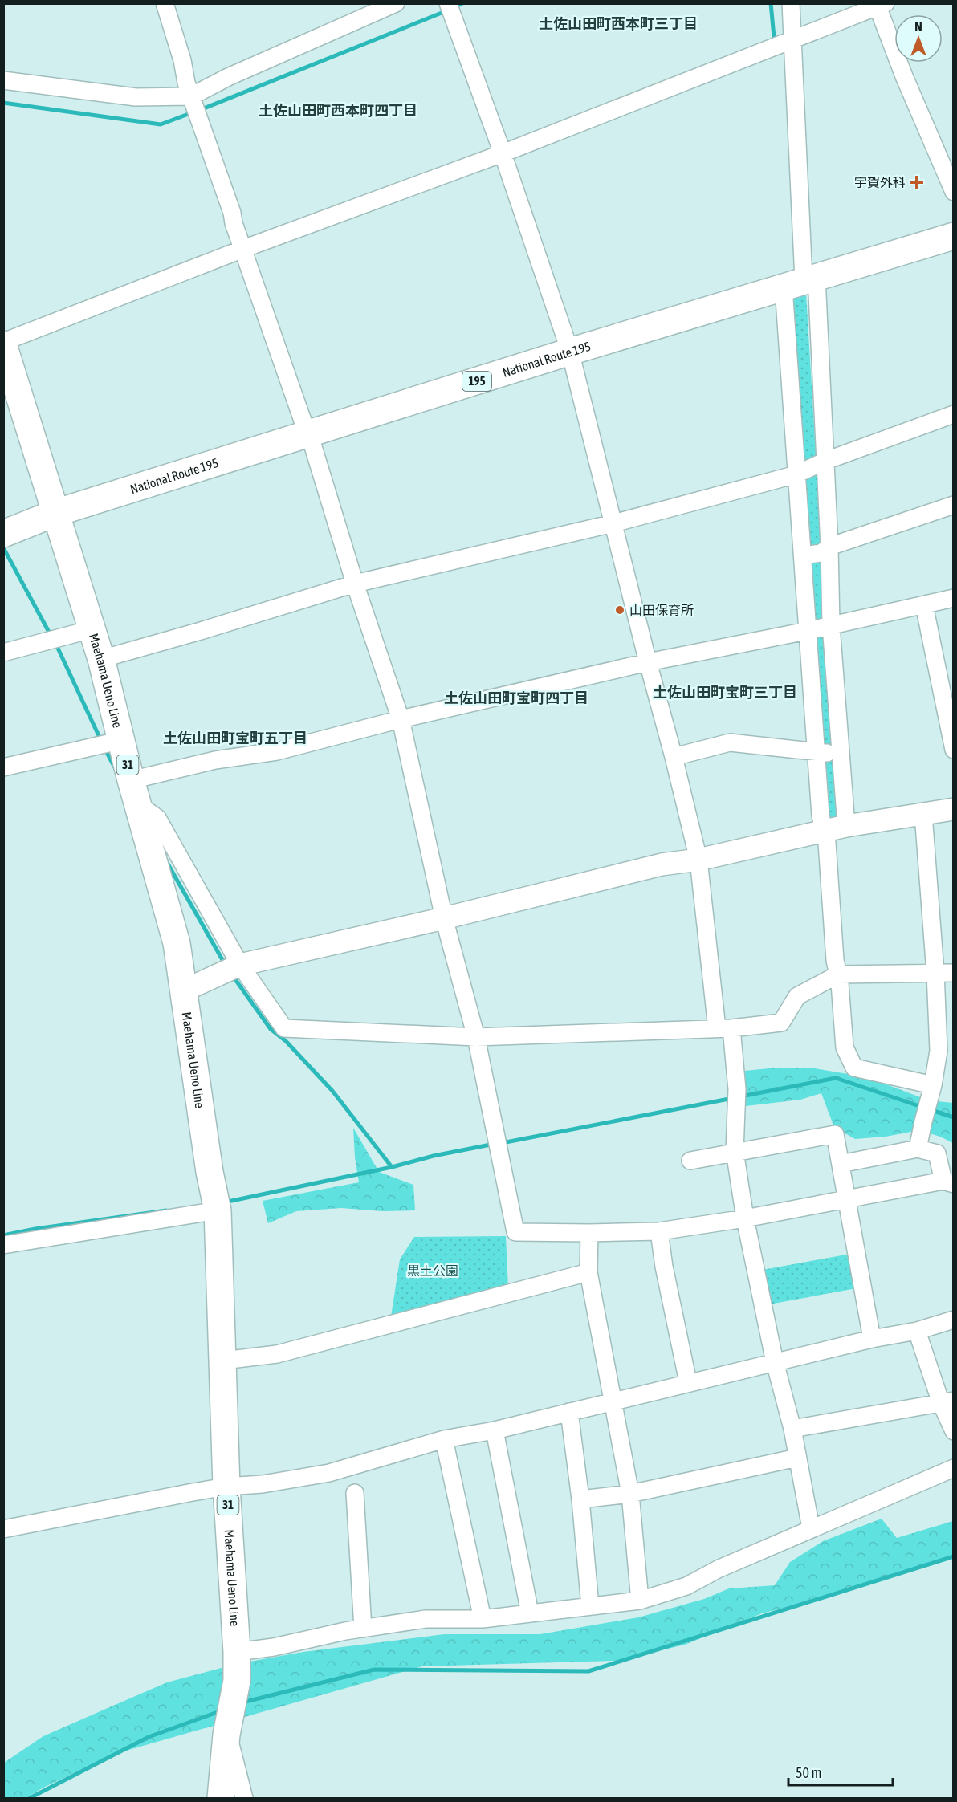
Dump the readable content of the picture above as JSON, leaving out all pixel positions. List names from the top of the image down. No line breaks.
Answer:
{"streets":{"main road":["National Route 195","195","Maehama Ueno Line","31"]},"crossings":[["National Route 195","Maehama Ueno Line"]],"districts":["土佐山田町西本町三丁目","土佐山田町西本町四丁目","土佐山田町宝町三丁目","土佐山田町宝町四丁目","土佐山田町宝町五丁目"],"parks":["黒土公園"],"places":{"health":["宇賀外科"],"other":["山田保育所"]},"scale_bar":"50 m","north":"top"}
